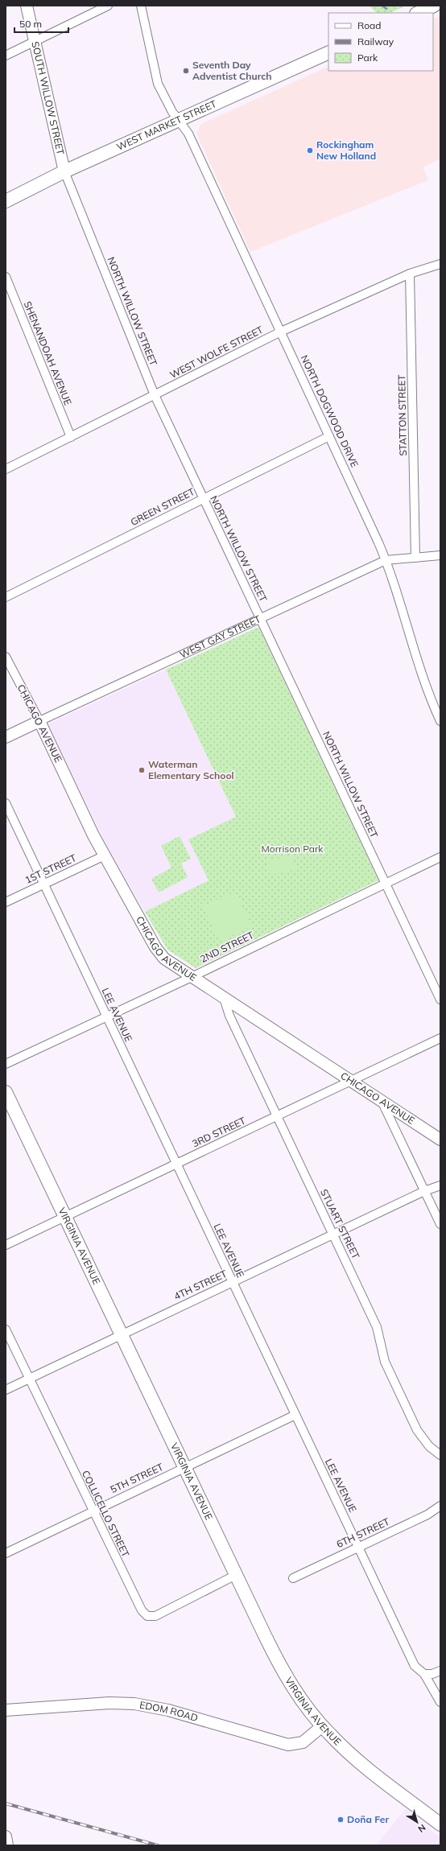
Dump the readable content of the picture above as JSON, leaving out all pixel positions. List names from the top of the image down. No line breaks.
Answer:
{"streets":{"main road":["WEST MARKET STREET","VIRGINIA AVENUE"],"street":["SOUTH WILLOW STREET","NORTH WILLOW STREET","WEST WOLFE STREET","SHENANDOAH AVENUE","NORTH DOGWOOD DRIVE","STATTON STREET","GREEN STREET","WEST GAY STREET","CHICAGO AVENUE","1ST STREET","2ND STREET","LEE AVENUE","3RD STREET","STUART STREET","4TH STREET","5TH STREET","COLLICELLO STREET","6TH STREET","EDOM ROAD"]},"crossings":[["SOUTH WILLOW STREET","WEST MARKET STREET"],["SOUTH WILLOW STREET","NORTH WILLOW STREET"],["WEST MARKET STREET","NORTH WILLOW STREET"],["WEST MARKET STREET","NORTH DOGWOOD DRIVE"],["NORTH WILLOW STREET","WEST WOLFE STREET"],["NORTH WILLOW STREET","GREEN STREET"],["NORTH WILLOW STREET","WEST GAY STREET"],["NORTH WILLOW STREET","2ND STREET"],["WEST WOLFE STREET","SHENANDOAH AVENUE"],["WEST WOLFE STREET","NORTH DOGWOOD DRIVE"],["WEST WOLFE STREET","STATTON STREET"],["NORTH DOGWOOD DRIVE","GREEN STREET"],["NORTH DOGWOOD DRIVE","WEST GAY STREET"],["STATTON STREET","WEST GAY STREET"],["WEST GAY STREET","CHICAGO AVENUE"],["CHICAGO AVENUE","1ST STREET"],["CHICAGO AVENUE","2ND STREET"],["CHICAGO AVENUE","3RD STREET"],["CHICAGO AVENUE","STUART STREET"],["1ST STREET","LEE AVENUE"],["2ND STREET","LEE AVENUE"],["LEE AVENUE","3RD STREET"],["LEE AVENUE","4TH STREET"],["LEE AVENUE","5TH STREET"],["LEE AVENUE","6TH STREET"],["3RD STREET","STUART STREET"],["3RD STREET","VIRGINIA AVENUE"],["STUART STREET","4TH STREET"],["VIRGINIA AVENUE","4TH STREET"],["VIRGINIA AVENUE","5TH STREET"],["VIRGINIA AVENUE","COLLICELLO STREET"],["VIRGINIA AVENUE","EDOM ROAD"],["4TH STREET","COLLICELLO STREET"],["5TH STREET","COLLICELLO STREET"]],"parks":["Morrison Park"],"places":["Seventh Day Adventist Church","Rockingham New Holland","Waterman Elementary School","Doña Fer"],"legend":["Road","Railway","Park"],"scale_bar":"50 m","north":"bottom right"}
